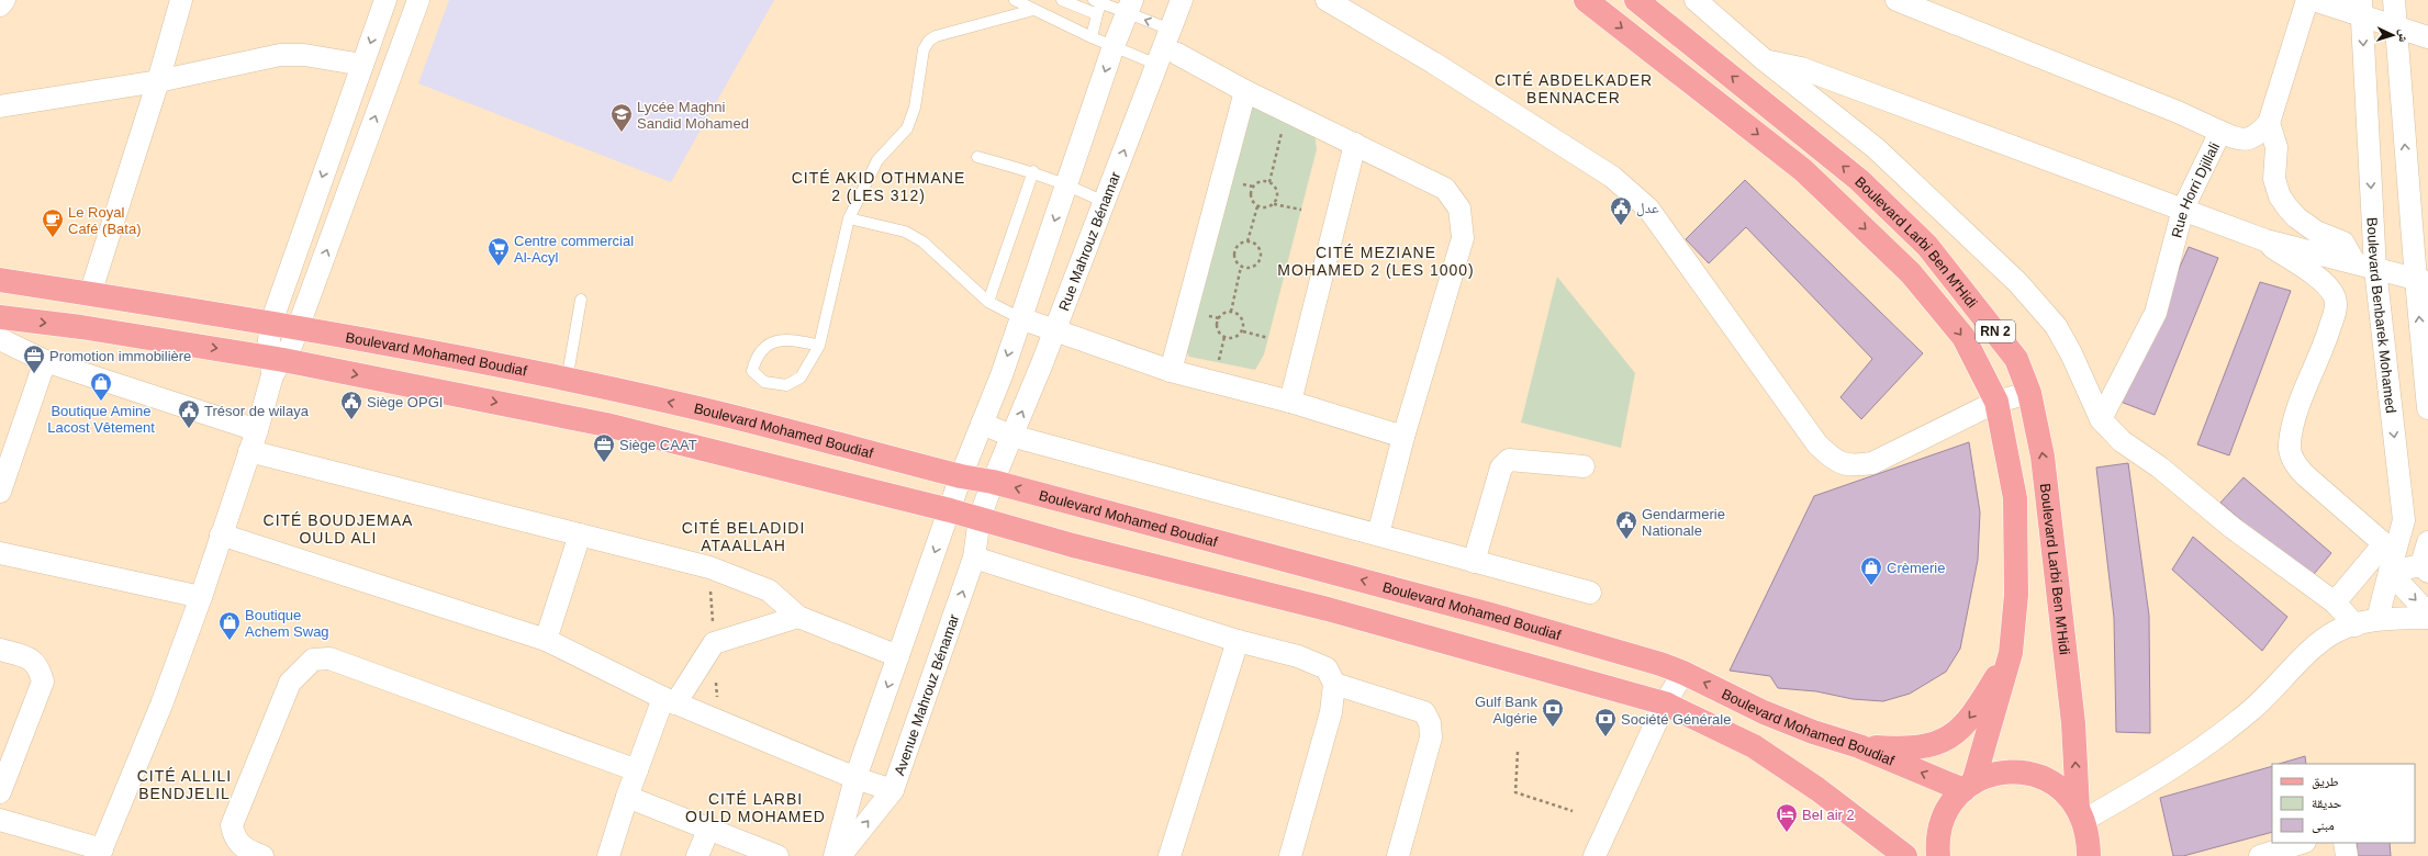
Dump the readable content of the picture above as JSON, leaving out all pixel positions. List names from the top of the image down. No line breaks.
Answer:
{"streets":{"main road":["Boulevard Larbi Ben M'Hidi","RN 2","Boulevard Mohamed Boudiaf"],"street":["Rue Horri Djillali","Rue Mahrouz Bénamar","Boulevard Benbarek Mohamed","Avenue Mahrouz Bénamar"]},"crossings":[["Rue Mahrouz Bénamar","Boulevard Mohamed Boudiaf"],["Rue Mahrouz Bénamar","Avenue Mahrouz Bénamar"],["Boulevard Larbi Ben M'Hidi","Boulevard Mohamed Boudiaf"]],"districts":["CITÉ ABDELKADER BENNACER","CITÉ AKID OTHMANE 2 (LES 312)","CITÉ MEZIANE MOHAMED 2 (LES 1000)","CITÉ BOUDJEMAA OULD ALI","CITÉ BELADIDI ATAALLAH","CITÉ ALLILI BENDJELIL","CITÉ LARBI OULD MOHAMED"],"places":{"school or university":["Lycée Maghni Sandid Mohamed"],"public building":["عدل","Siège OPGI","Trésor de wilaya","Gendarmerie Nationale"],"cafe":["Le Royal Café (Bata)"],"supermarket":["Centre commercial Al-Acyl"],"office":["Promotion immobilière","Siège CAAT"],"shop":["Boutique Amine Lacost Vêtement","Crèmerie","Boutique Achem Swag"],"bank":["Gulf Bank Algérie","Société Générale"],"hotel":["Bel air 2"]},"legend":["طريق","حديقة","مبنى"],"north":"right"}
